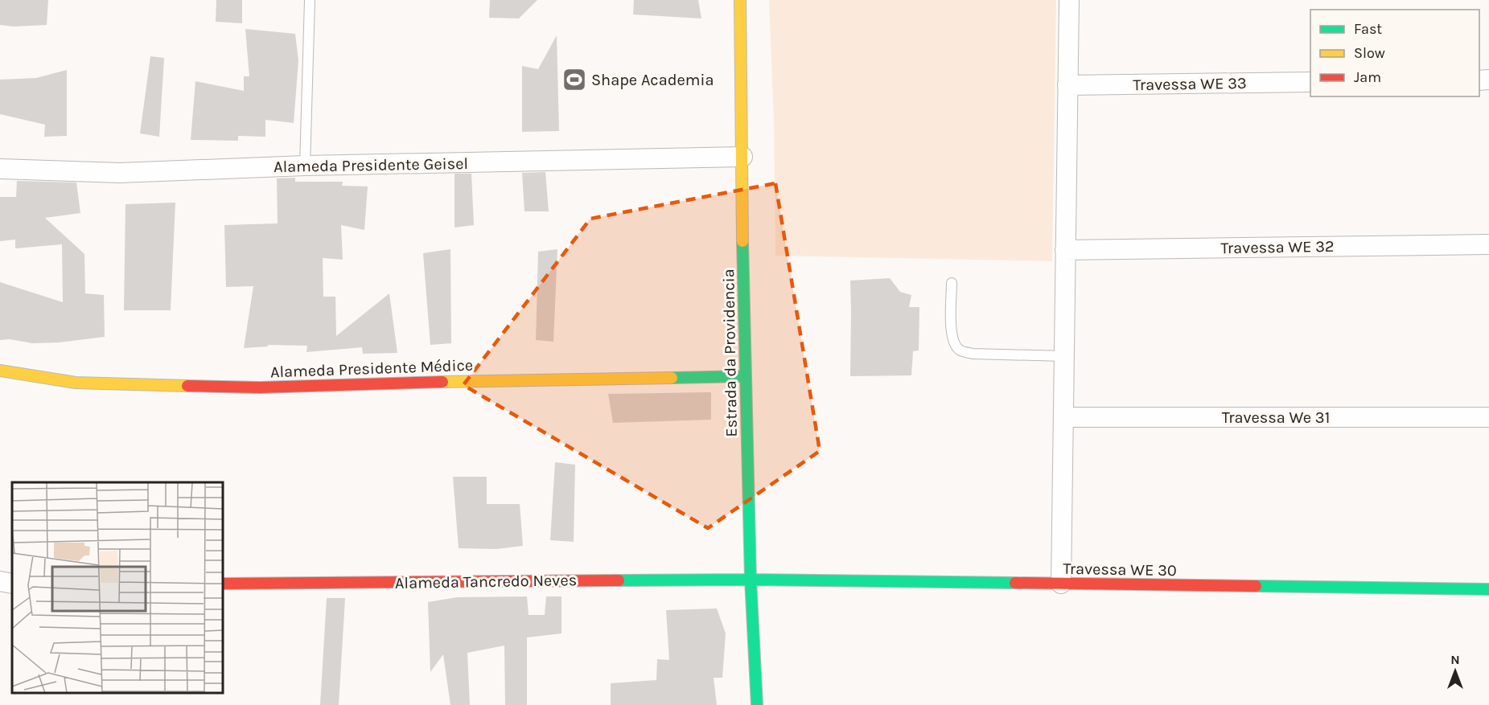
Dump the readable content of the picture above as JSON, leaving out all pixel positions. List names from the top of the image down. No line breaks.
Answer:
{"streets":{"street":["Travessa WE 33","Alameda Presidente Geisel","Travessa WE 32","Estrada da Providencia","Alameda Presidente Médice","Travessa We 31","Travessa WE 30","Alameda Tancredo Neves"]},"crossings":[["Alameda Presidente Geisel","Estrada da Providencia"],["Estrada da Providencia","Alameda Presidente Médice"],["Estrada da Providencia","Travessa WE 30"],["Estrada da Providencia","Alameda Tancredo Neves"],["Travessa WE 30","Alameda Tancredo Neves"]],"places":{"sports":["Shape Academia"]},"legend":["Fast","Slow","Jam"],"north":"top"}
